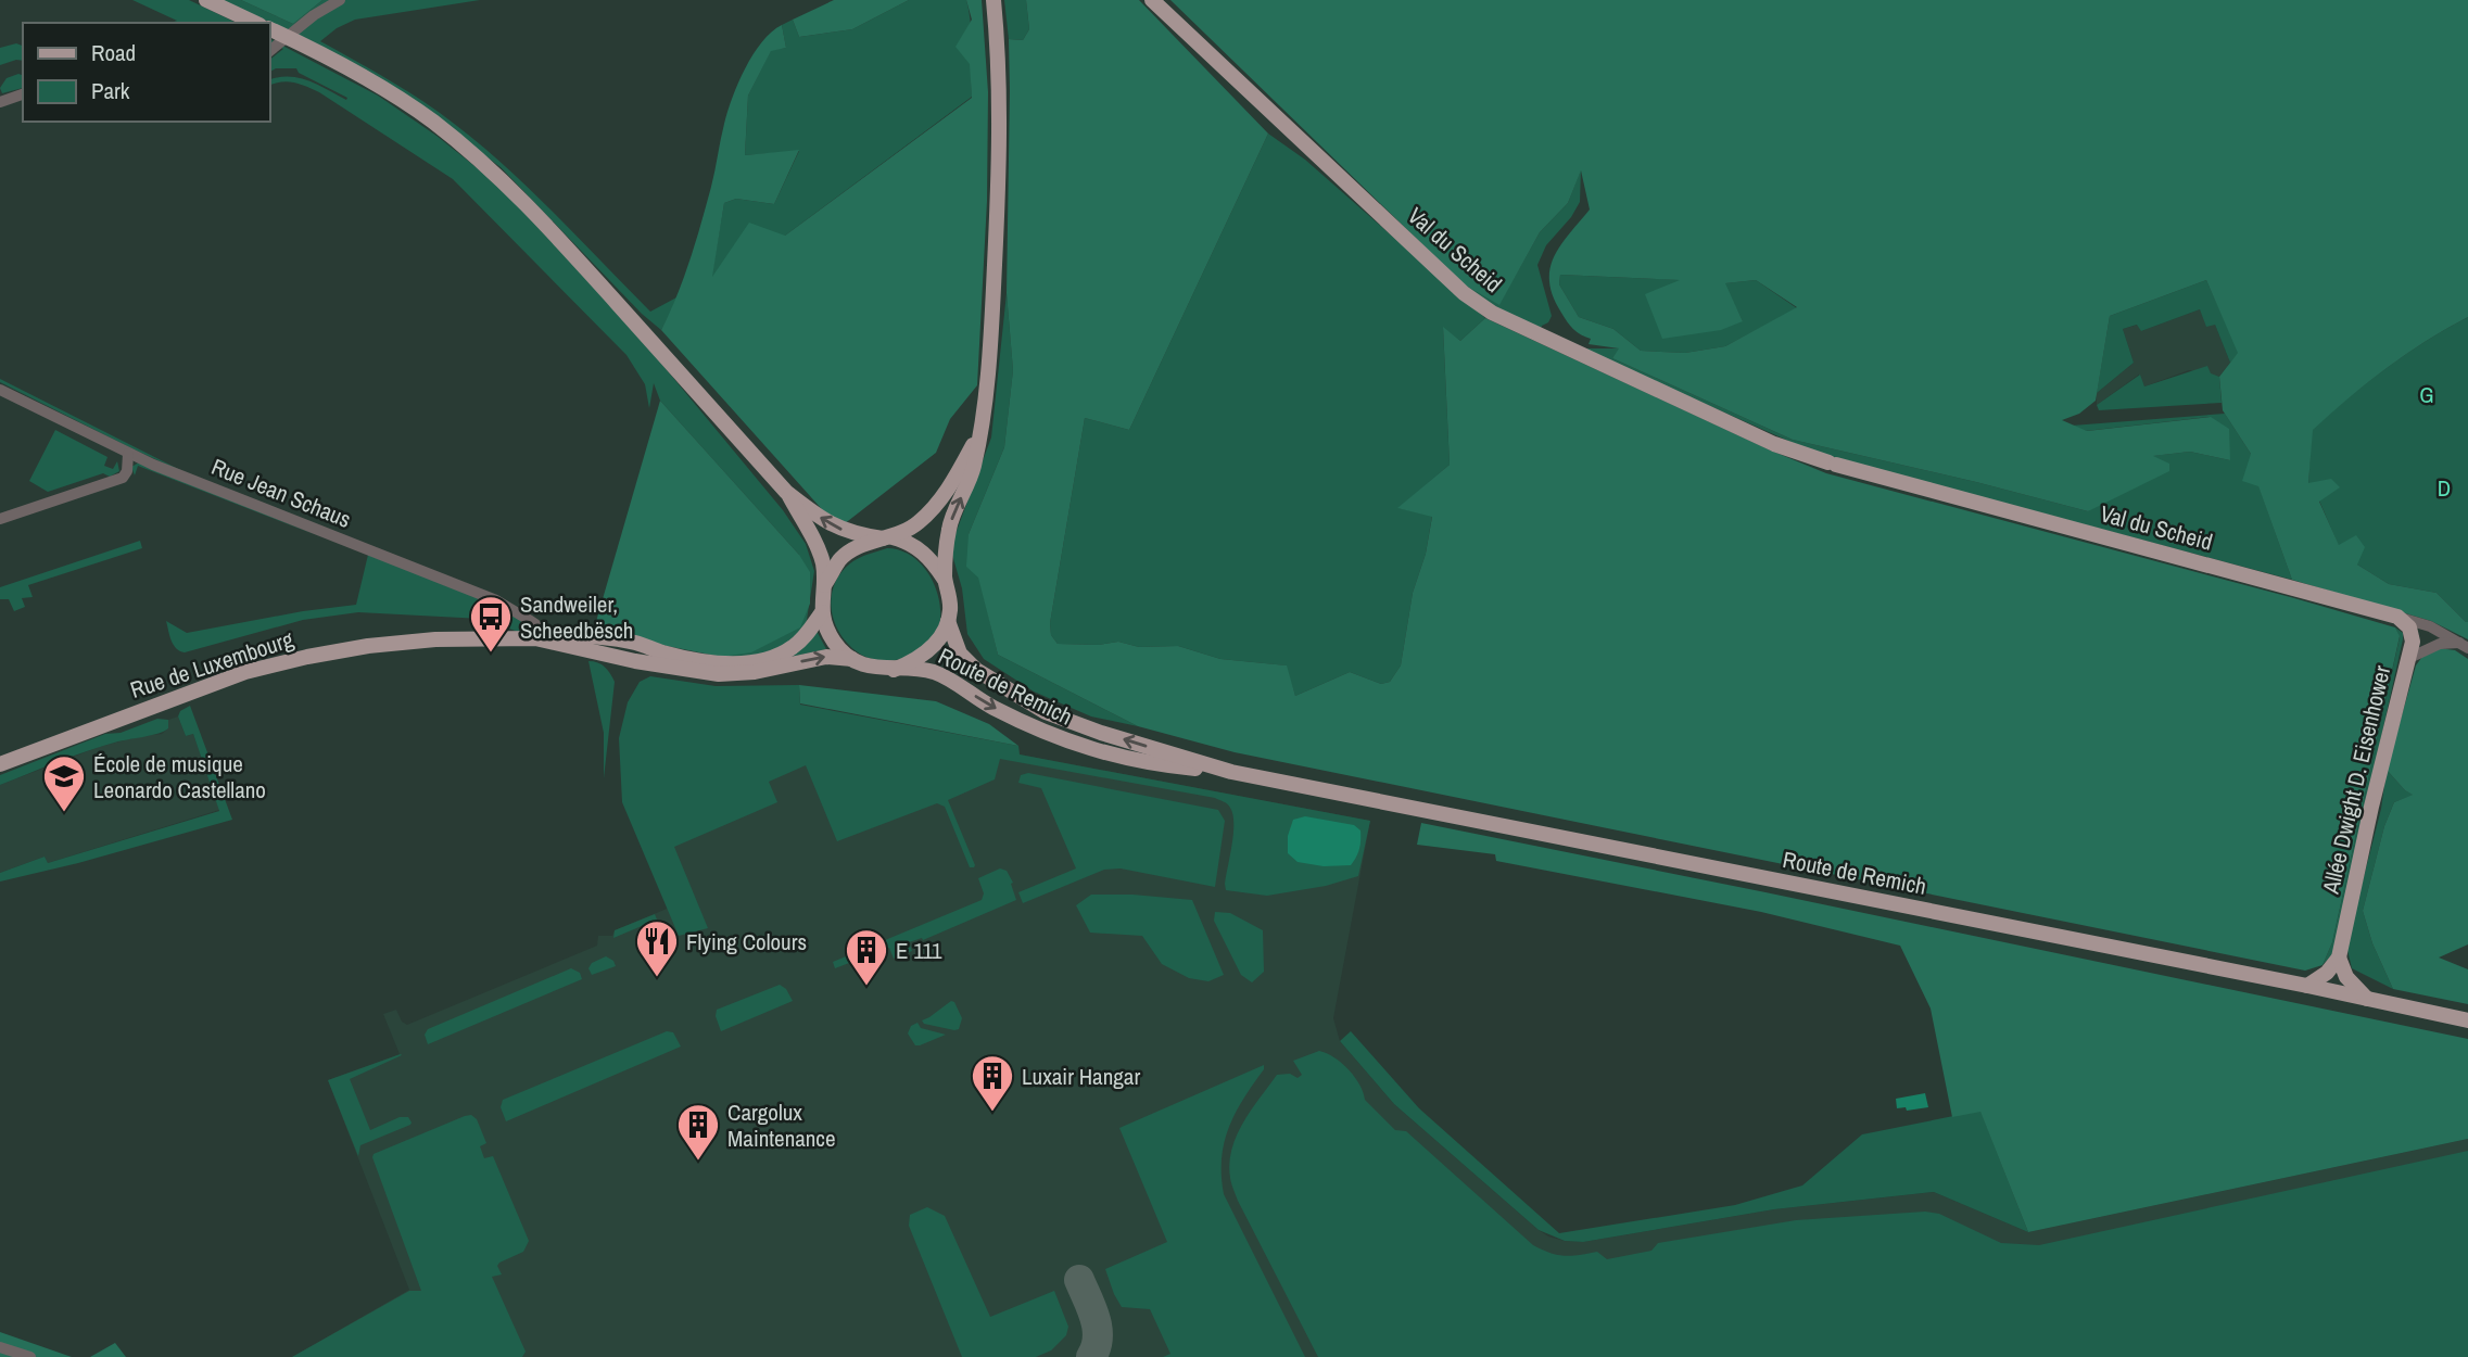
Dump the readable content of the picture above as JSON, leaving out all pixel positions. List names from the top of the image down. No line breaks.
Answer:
{"streets":{"main road":["Val du Scheid","Rue de Luxembourg","Route de Remich","Allée Dwight D. Eisenhower"],"street":["Rue Jean Schaus"]},"crossings":[["Val du Scheid","Allée Dwight D. Eisenhower"],["Rue Jean Schaus","Rue de Luxembourg"],["Rue de Luxembourg","Route de Remich"]],"parks":["G","D"],"places":{"bus stop":["Sandweiler, Scheedbësch"],"school or university":["École de musique Leonardo Castellano"],"restaurant":["Flying Colours"],"building":["E 111","Luxair Hangar","Cargolux Maintenance"]},"legend":["Road","Park"]}
